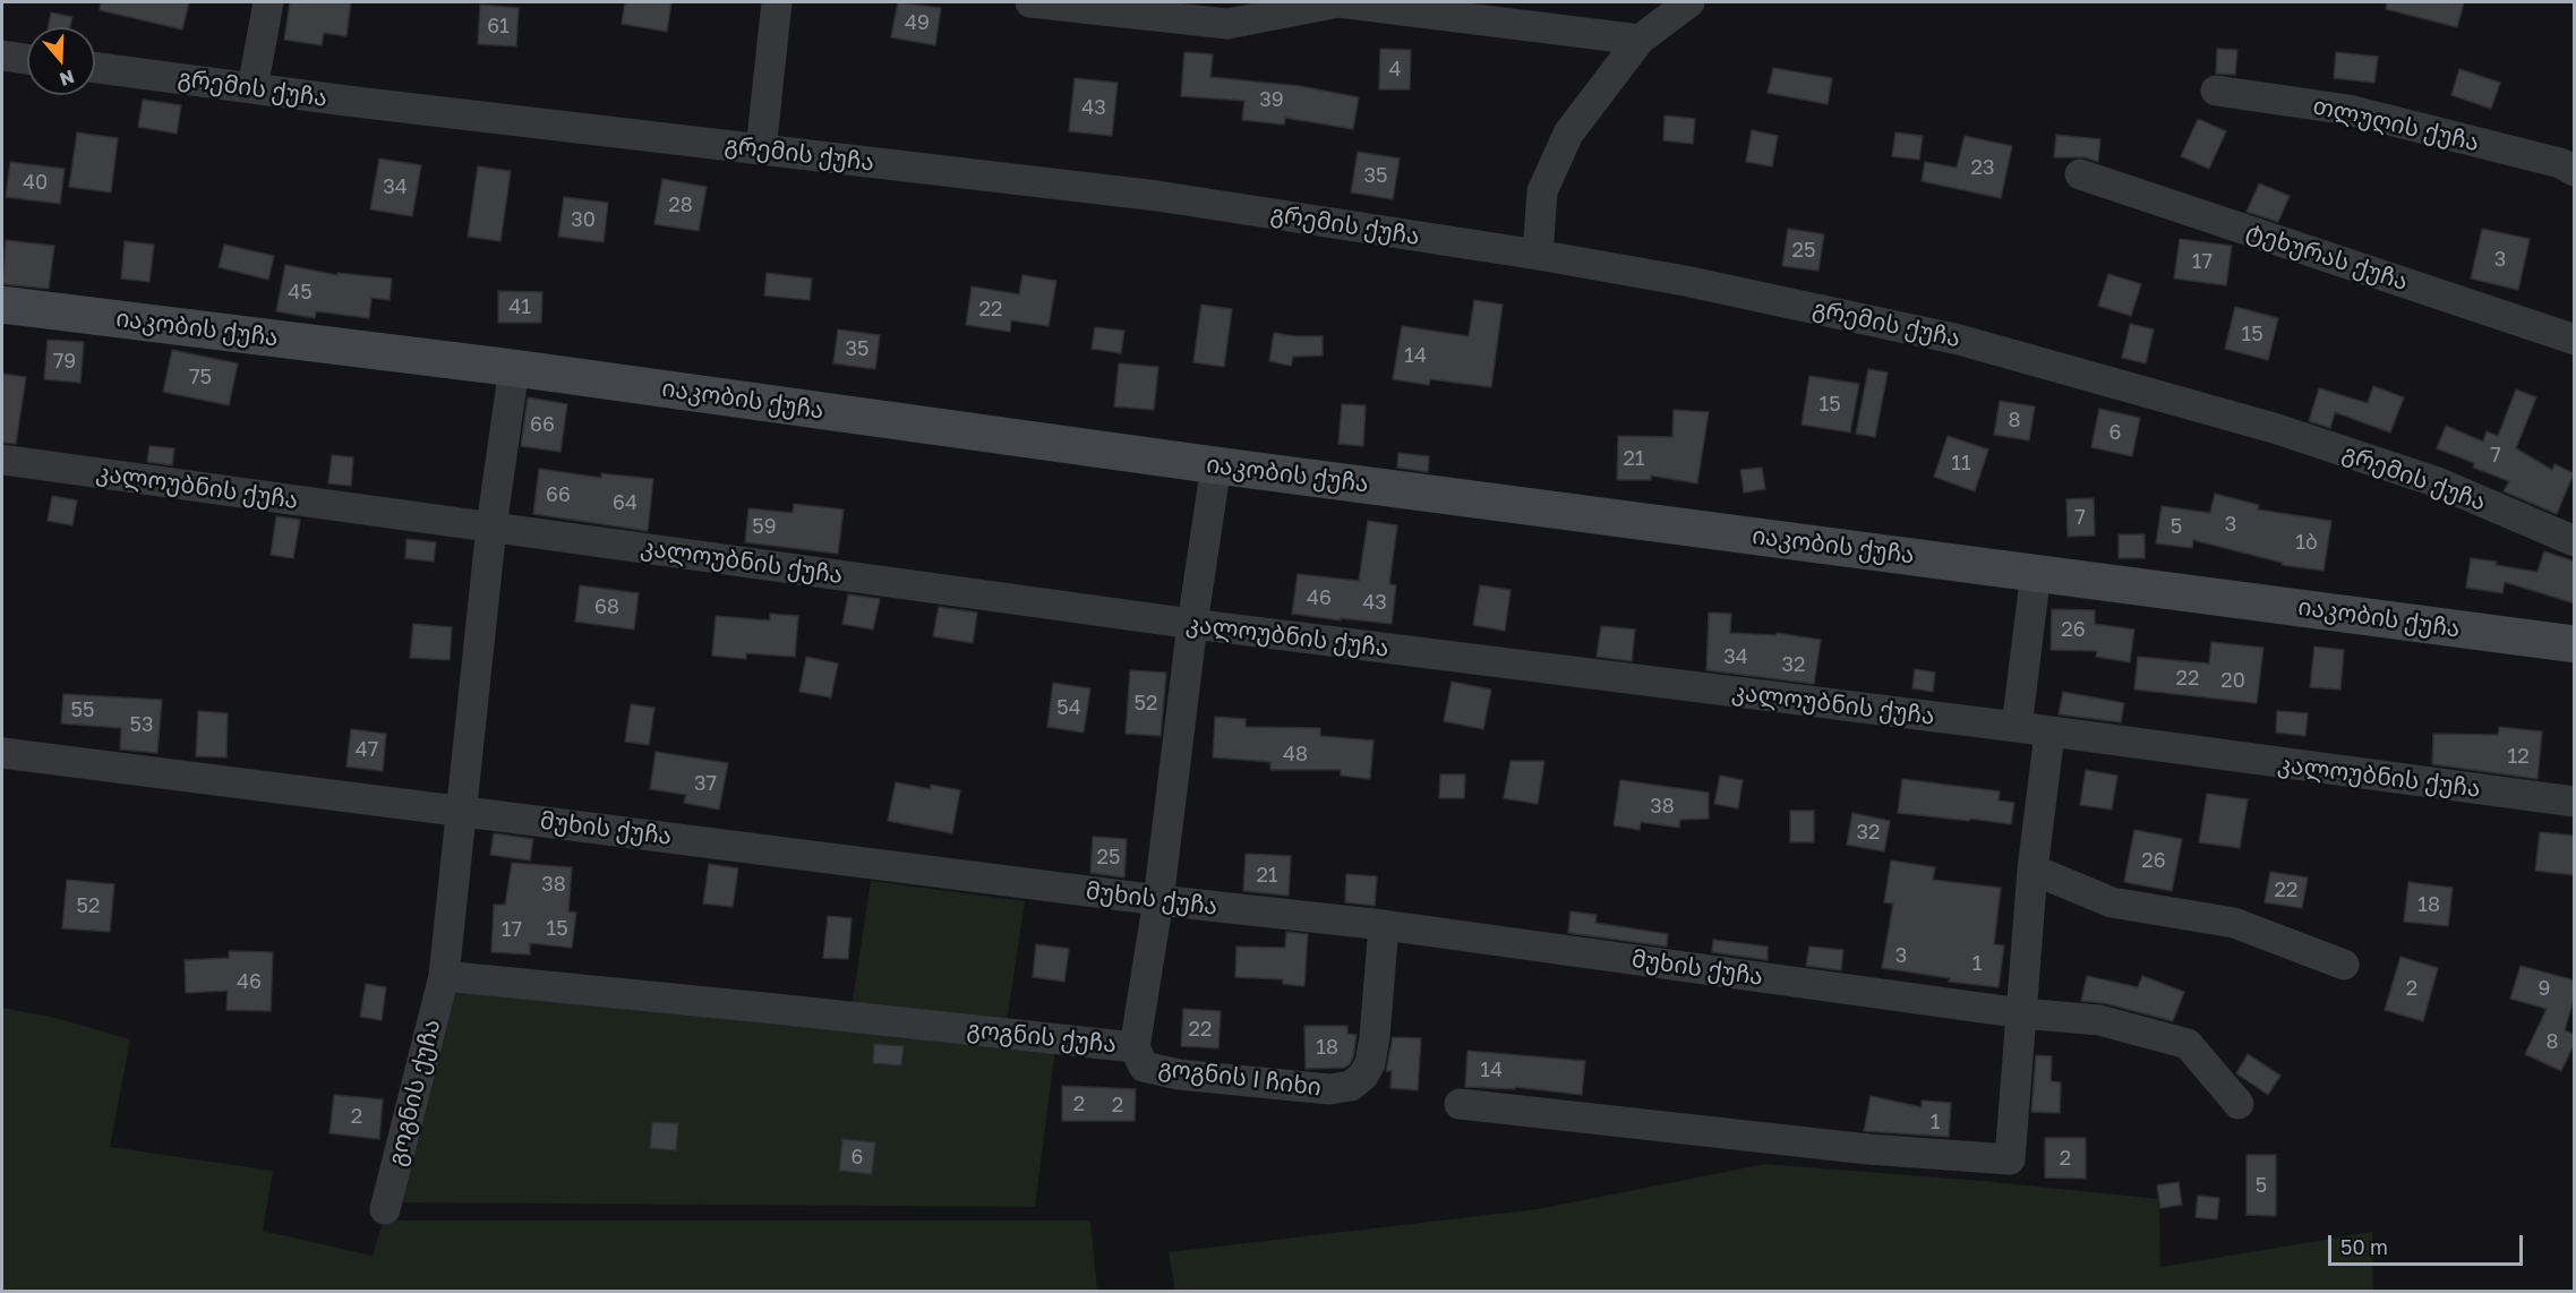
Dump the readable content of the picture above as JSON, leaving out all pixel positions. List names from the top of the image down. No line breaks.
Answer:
{"streets":{"street":["გრემის ქუჩა","თლუღის ქუჩა","ტეხურას ქუჩა","იაკობის ქუჩა","კალოუბნის ქუჩა","მუხის ქუჩა","გოგნის ქუჩა","გოგნის I ჩიხი"]},"crossings":[["იაკობის ქუჩა","გოგნის ქუჩა"],["კალოუბნის ქუჩა","გოგნის ქუჩა"],["მუხის ქუჩა","გოგნის ქუჩა"],["მუხის ქუჩა","გოგნის I ჩიხი"],["გოგნის ქუჩა","გოგნის I ჩიხი"]],"house_numbers":["49","61","4","39","43","23","35","40","34","28","30","25","3","17","45","41","22","15","35","14","79","75","15","8","66","6","7","21","11","66","64","7","3","59","5","1ბ","46","43","68","26","34","32","22","20","52","54","55","53","47","48","12","37","38","32","25","26","21","38","22","18","52","15","17","3","1","46","2","9","22","8","18","14","2","2","2","1","6","2","5"],"scale_bar":"50 m","north":"bottom"}
